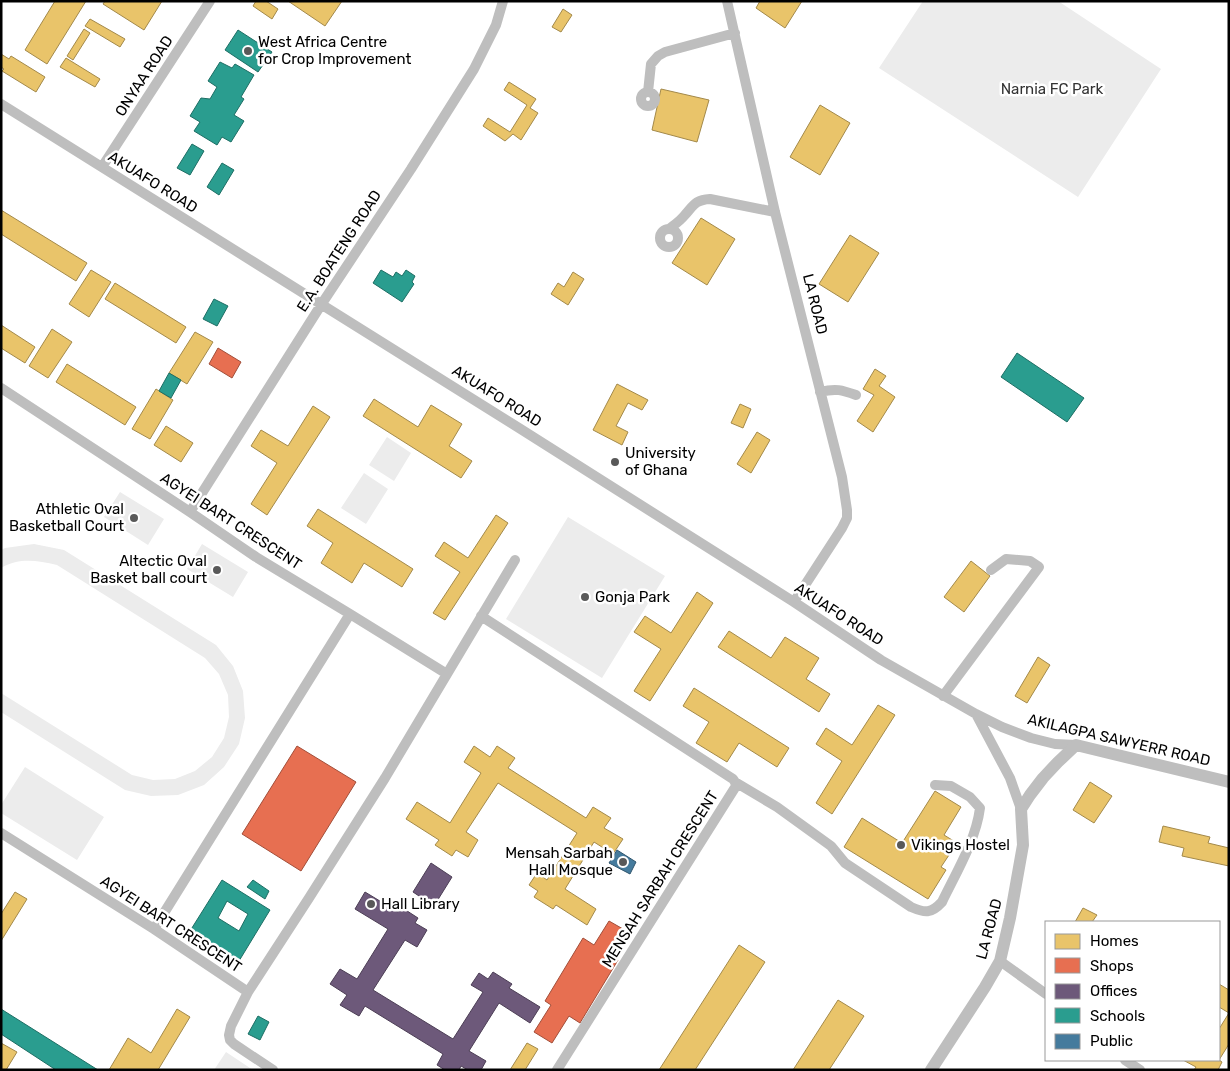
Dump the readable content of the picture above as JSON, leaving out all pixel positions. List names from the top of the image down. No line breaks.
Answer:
{"streets":{"street":["ONYAA ROAD","AKUAFO ROAD","E.A. BOATENG ROAD","LA ROAD","AGYEI BART CRESCENT","AKILAGPA SAWYERR ROAD","MENSAH SARBAH CRESCENT"]},"crossings":[["ONYAA ROAD","AKUAFO ROAD"],["AKUAFO ROAD","E.A. BOATENG ROAD"],["AKUAFO ROAD","LA ROAD"],["AKUAFO ROAD","AKILAGPA SAWYERR ROAD"],["E.A. BOATENG ROAD","AGYEI BART CRESCENT"],["LA ROAD","AKILAGPA SAWYERR ROAD"]],"parks":["Narnia FC Park"],"places":["West Africa Centre for Crop Improvement","University of Ghana","Athletic Oval Basketball Court","Altectic Oval Basket ball court","Gonja Park","Vikings Hostel","Mensah Sarbah Hall Mosque","Hall Library"],"legend":["Homes","Shops","Offices","Schools","Public"]}
